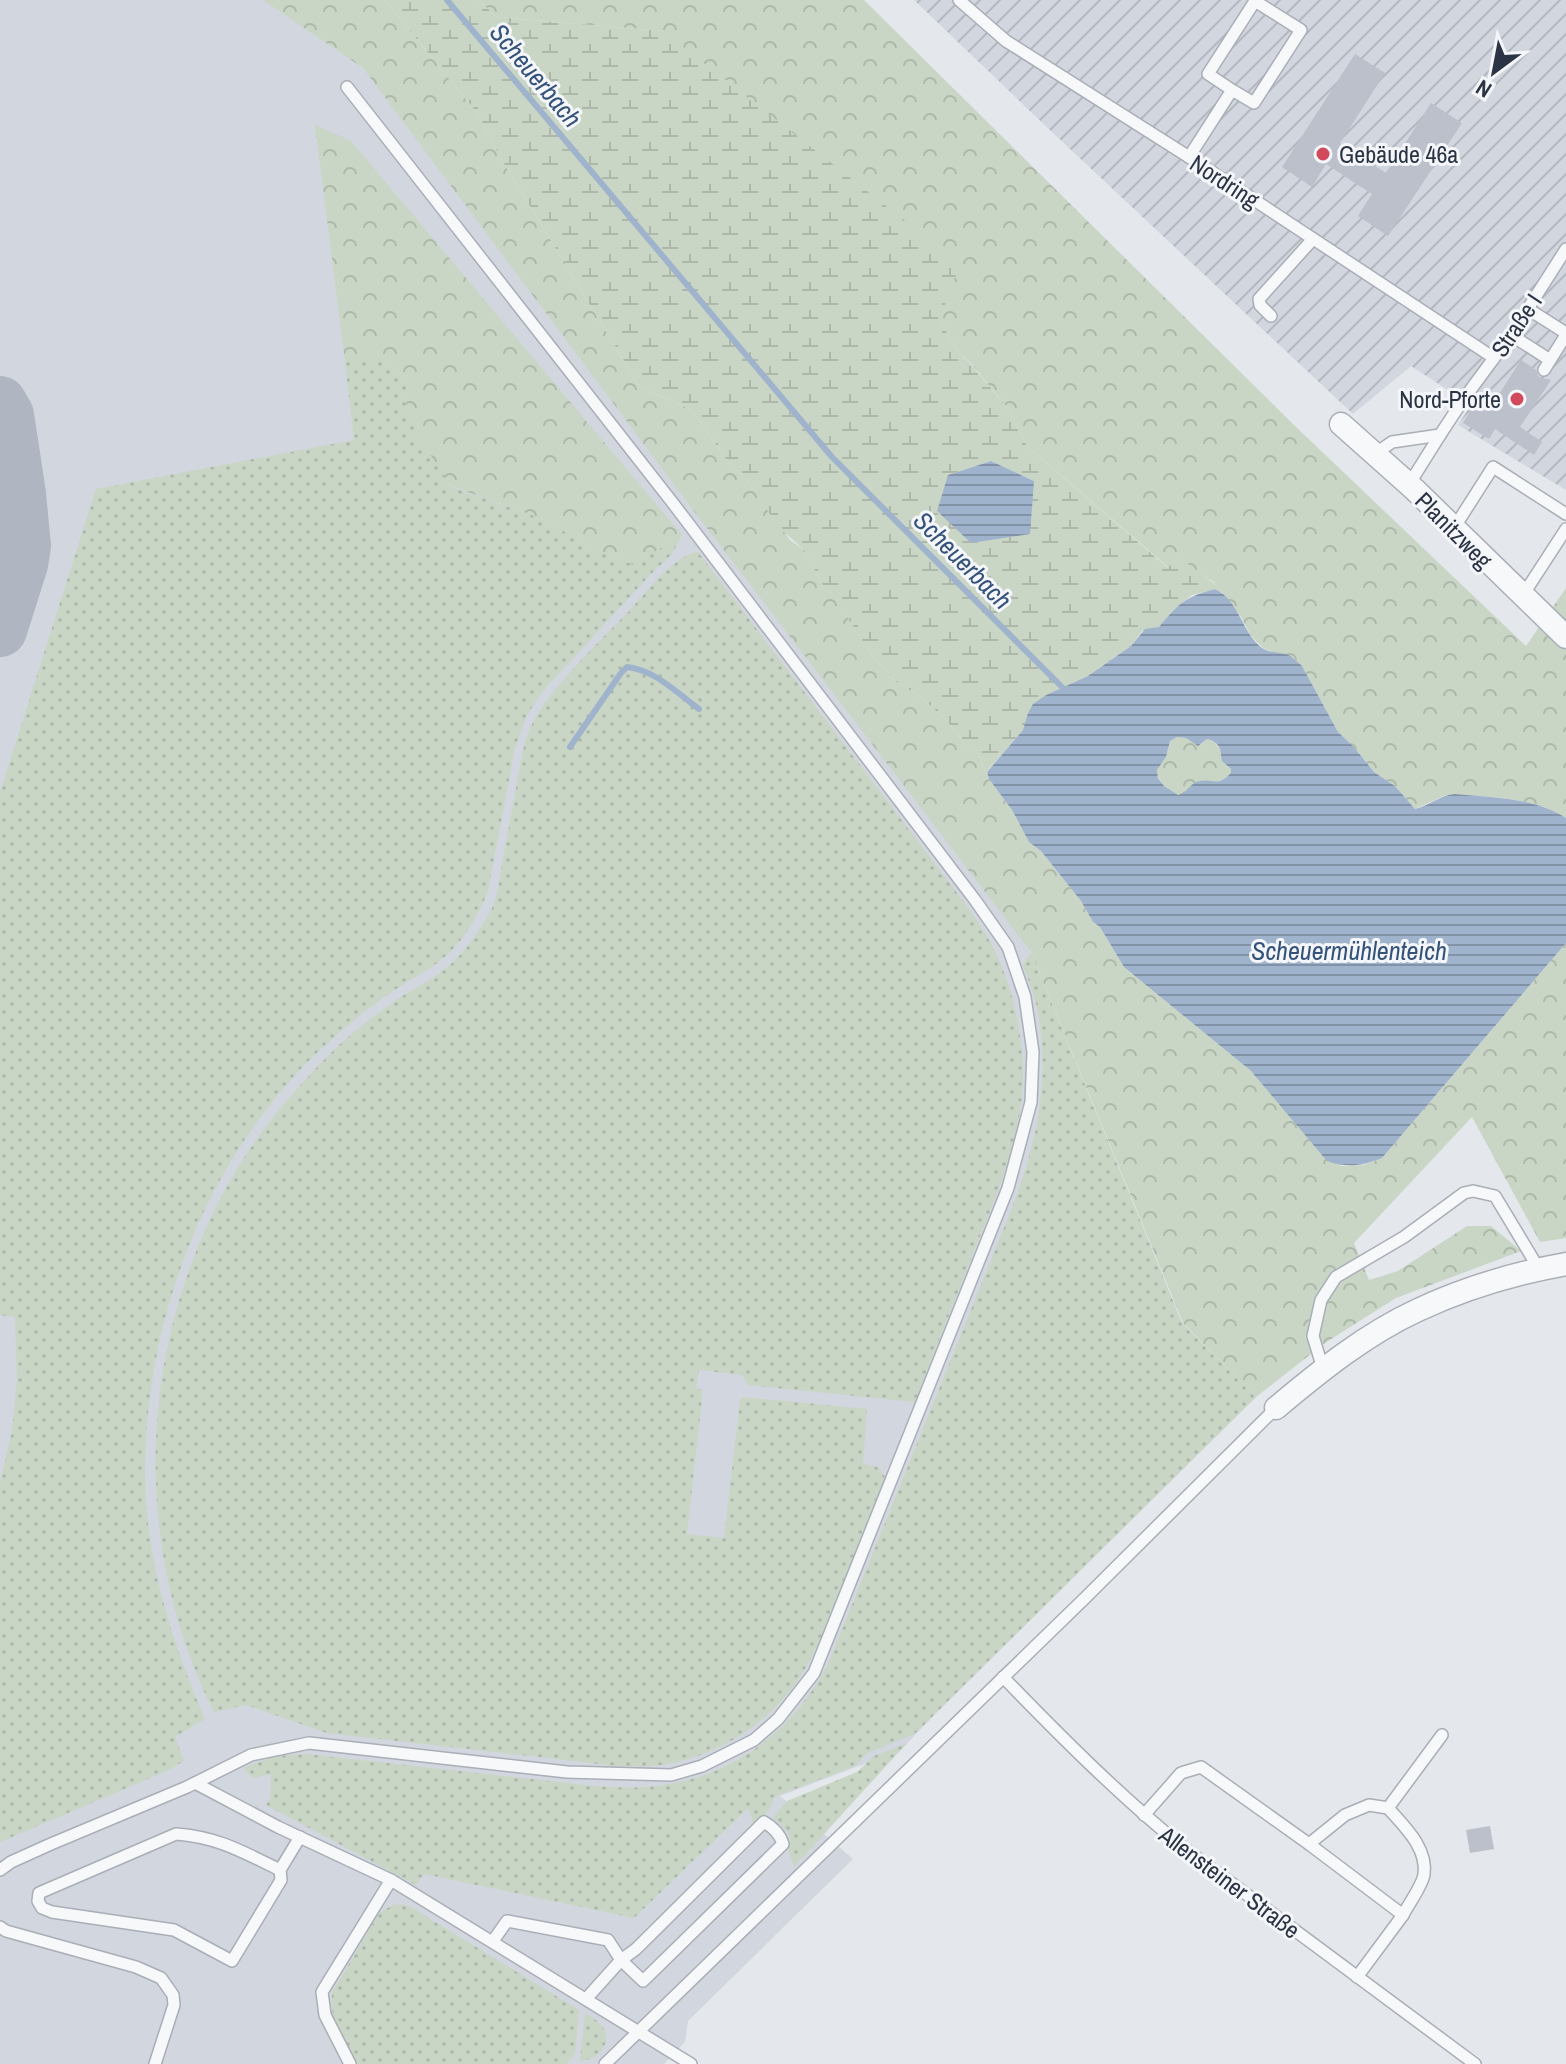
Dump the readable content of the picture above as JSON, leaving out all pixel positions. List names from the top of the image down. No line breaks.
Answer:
{"streets":{"street":["Planitzweg"],"lane":["Nordring","Straße I","Allensteiner Straße"]},"crossings":[["Nordring","Straße I"],["Straße I","Planitzweg"]],"water":["Scheuerbach","Scheuermühlenteich"],"places":["Gebäude 46a","Nord-Pforte"],"north":"bottom left"}
